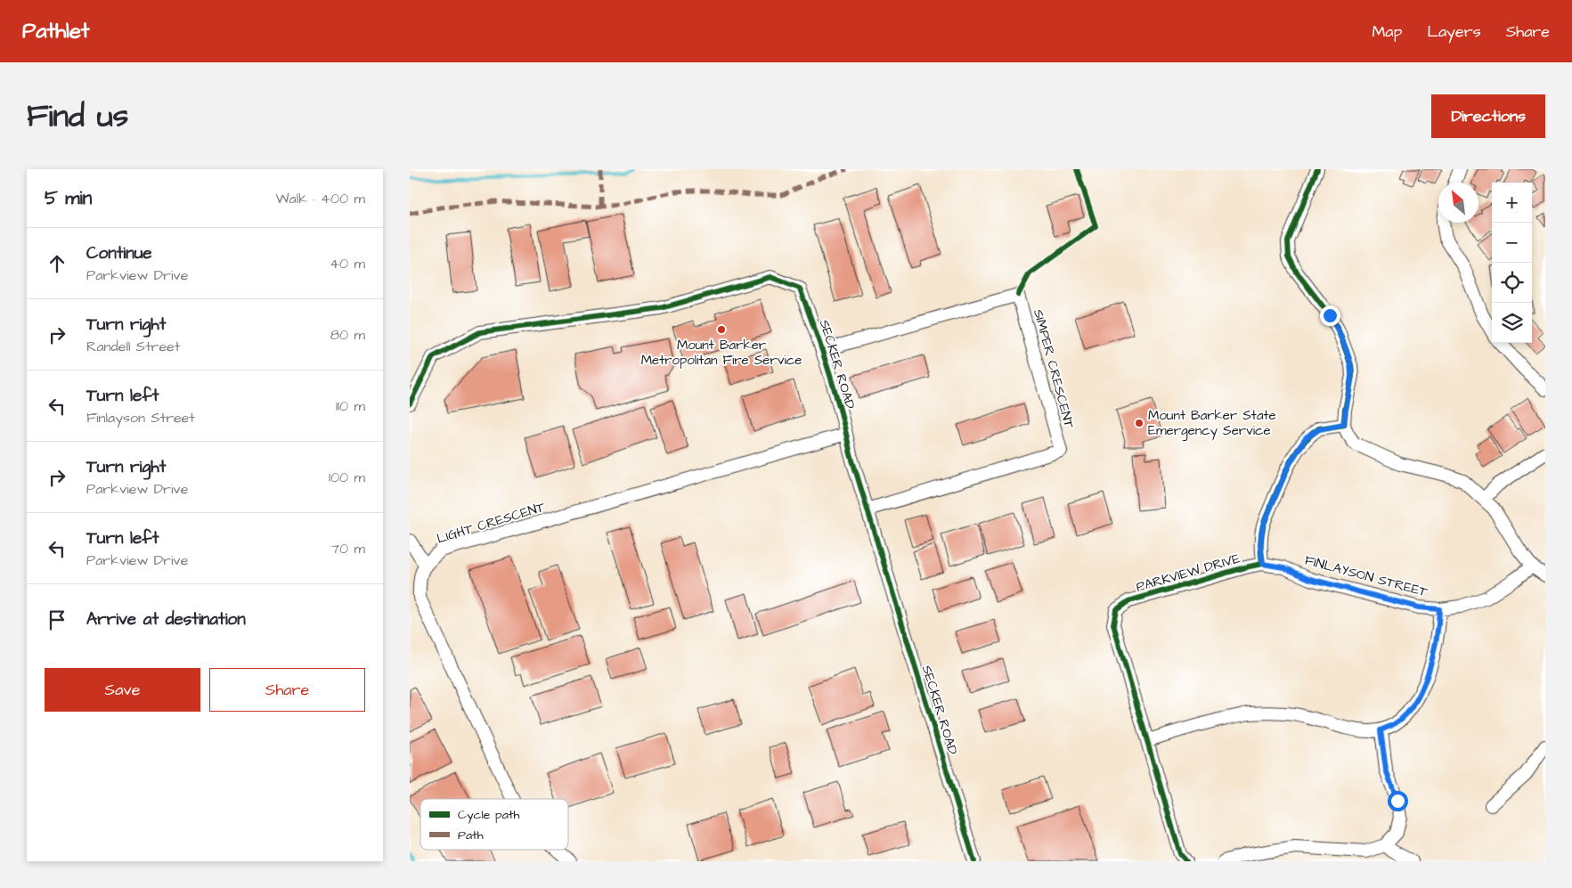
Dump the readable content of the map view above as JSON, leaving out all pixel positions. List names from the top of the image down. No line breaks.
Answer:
{"streets":{"street":["SECKER ROAD","SIMPER CRESCENT","LIGHT CRESCENT","PARKVIEW DRIVE","FINLAYSON STREET"]},"crossings":[["SECKER ROAD","SIMPER CRESCENT"],["SECKER ROAD","LIGHT CRESCENT"],["PARKVIEW DRIVE","FINLAYSON STREET"]],"places":["Mount Barker Metropolitan Fire Service","Mount Barker State Emergency Service"],"legend":["Cycle path","Path"],"north":"top left","page":{"header":"Pathlet","nav":["Map","Layers","Share"],"title":"Find us","buttons":["Directions",["Save","Share"]],"heading":["5 min","Walk · 400 m"],"map_buttons":["+","−"],"list":[["Continue","Parkview Drive","40 m"],["Turn right","Randell Street","80 m"],["Turn left","Finlayson Street","110 m"],["Turn right","Parkview Drive","100 m"],["Turn left","Parkview Drive","70 m"],"Arrive at destination"]}}
